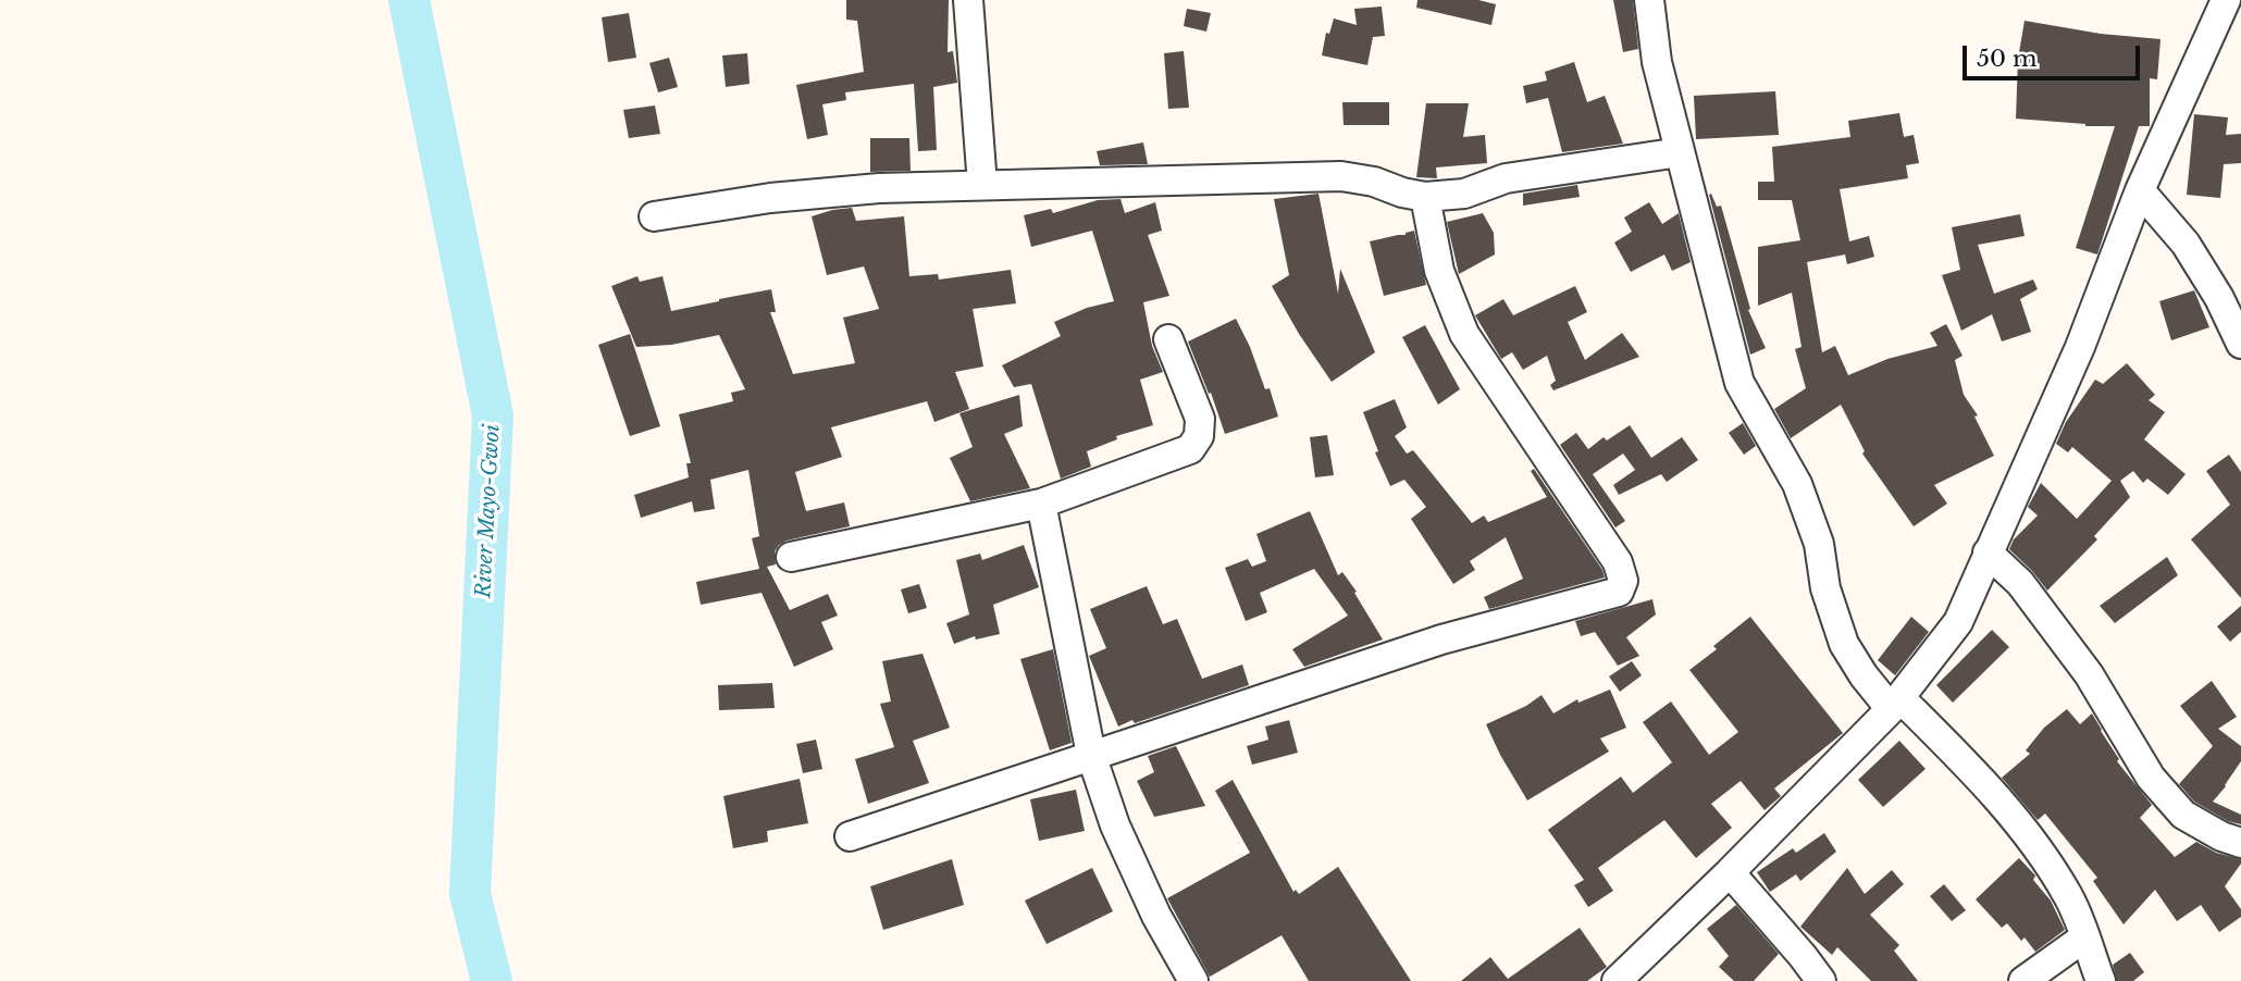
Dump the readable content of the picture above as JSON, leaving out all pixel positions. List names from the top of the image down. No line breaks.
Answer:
{"water":["River Mayo-Gwoi"],"scale_bar":"50 m"}
